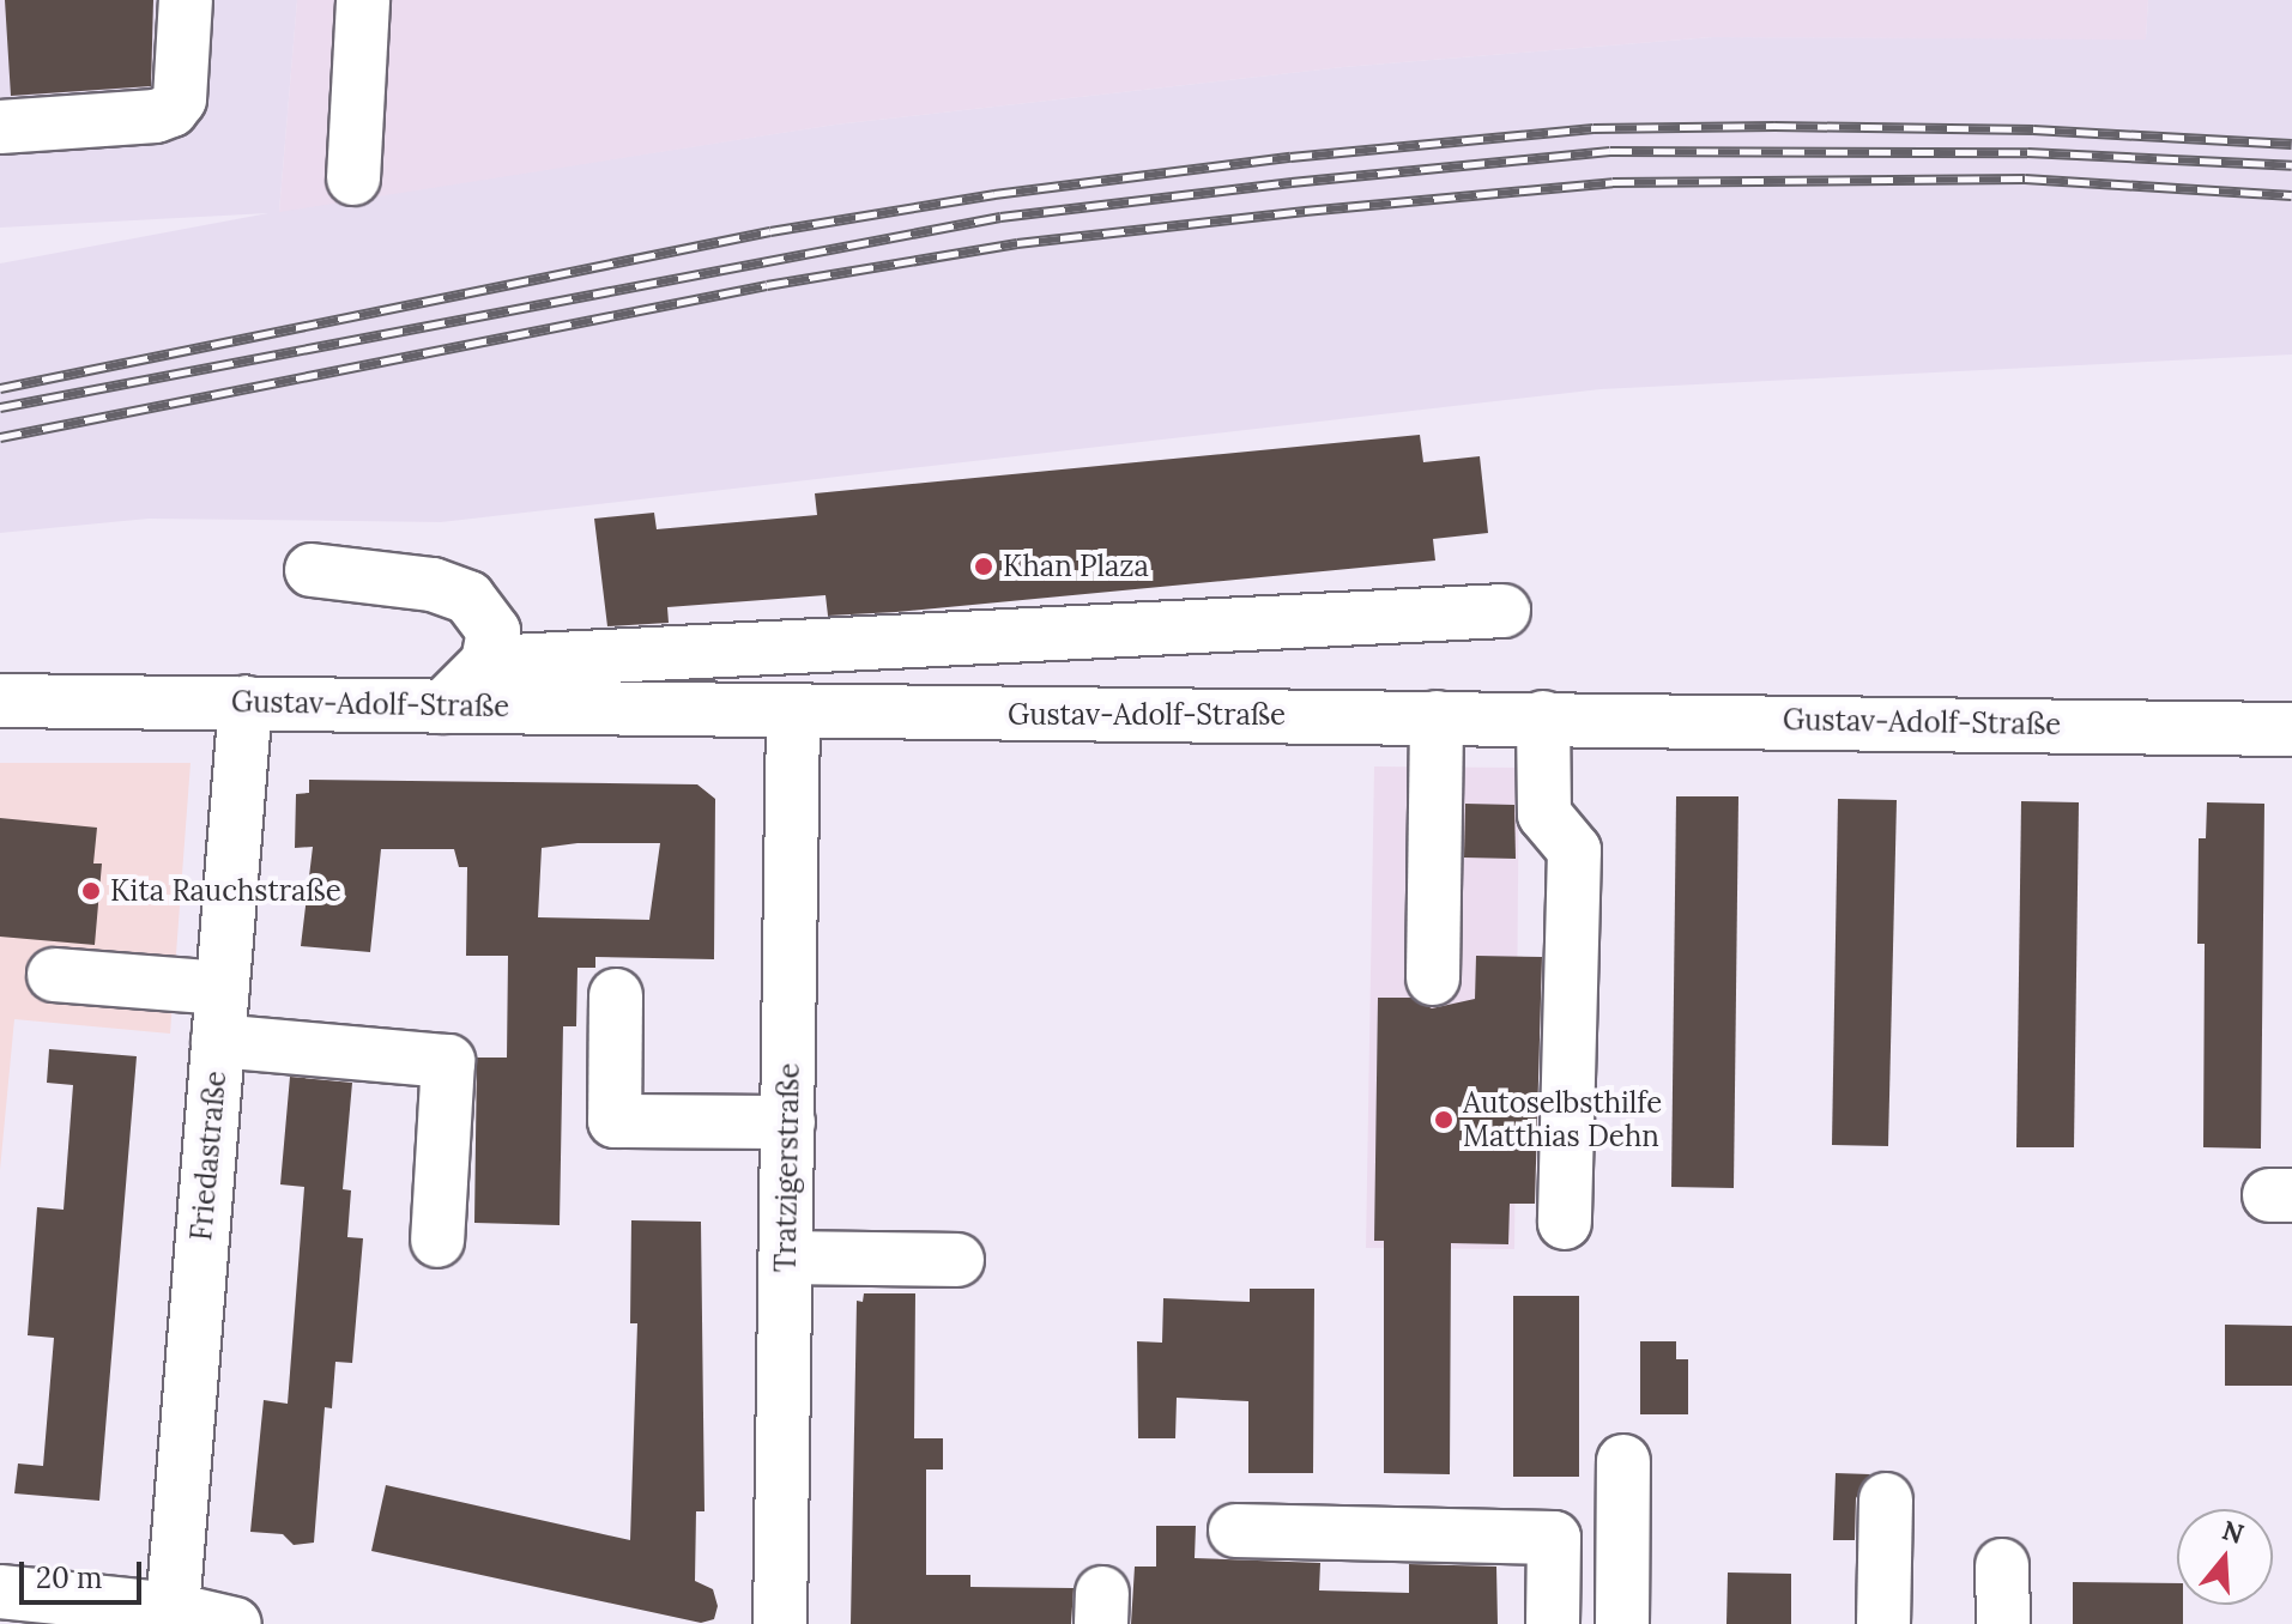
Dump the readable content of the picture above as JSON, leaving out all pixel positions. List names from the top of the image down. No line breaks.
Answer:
{"streets":{"street":["Gustav-Adolf-Straße","Friedastraße","Tratzigerstraße"]},"crossings":[["Gustav-Adolf-Straße","Friedastraße"],["Gustav-Adolf-Straße","Tratzigerstraße"]],"places":["Khan Plaza","Kita Rauchstraße","Autoselbsthilfe Matthias Dehn"],"scale_bar":"20 m","north":"top"}
